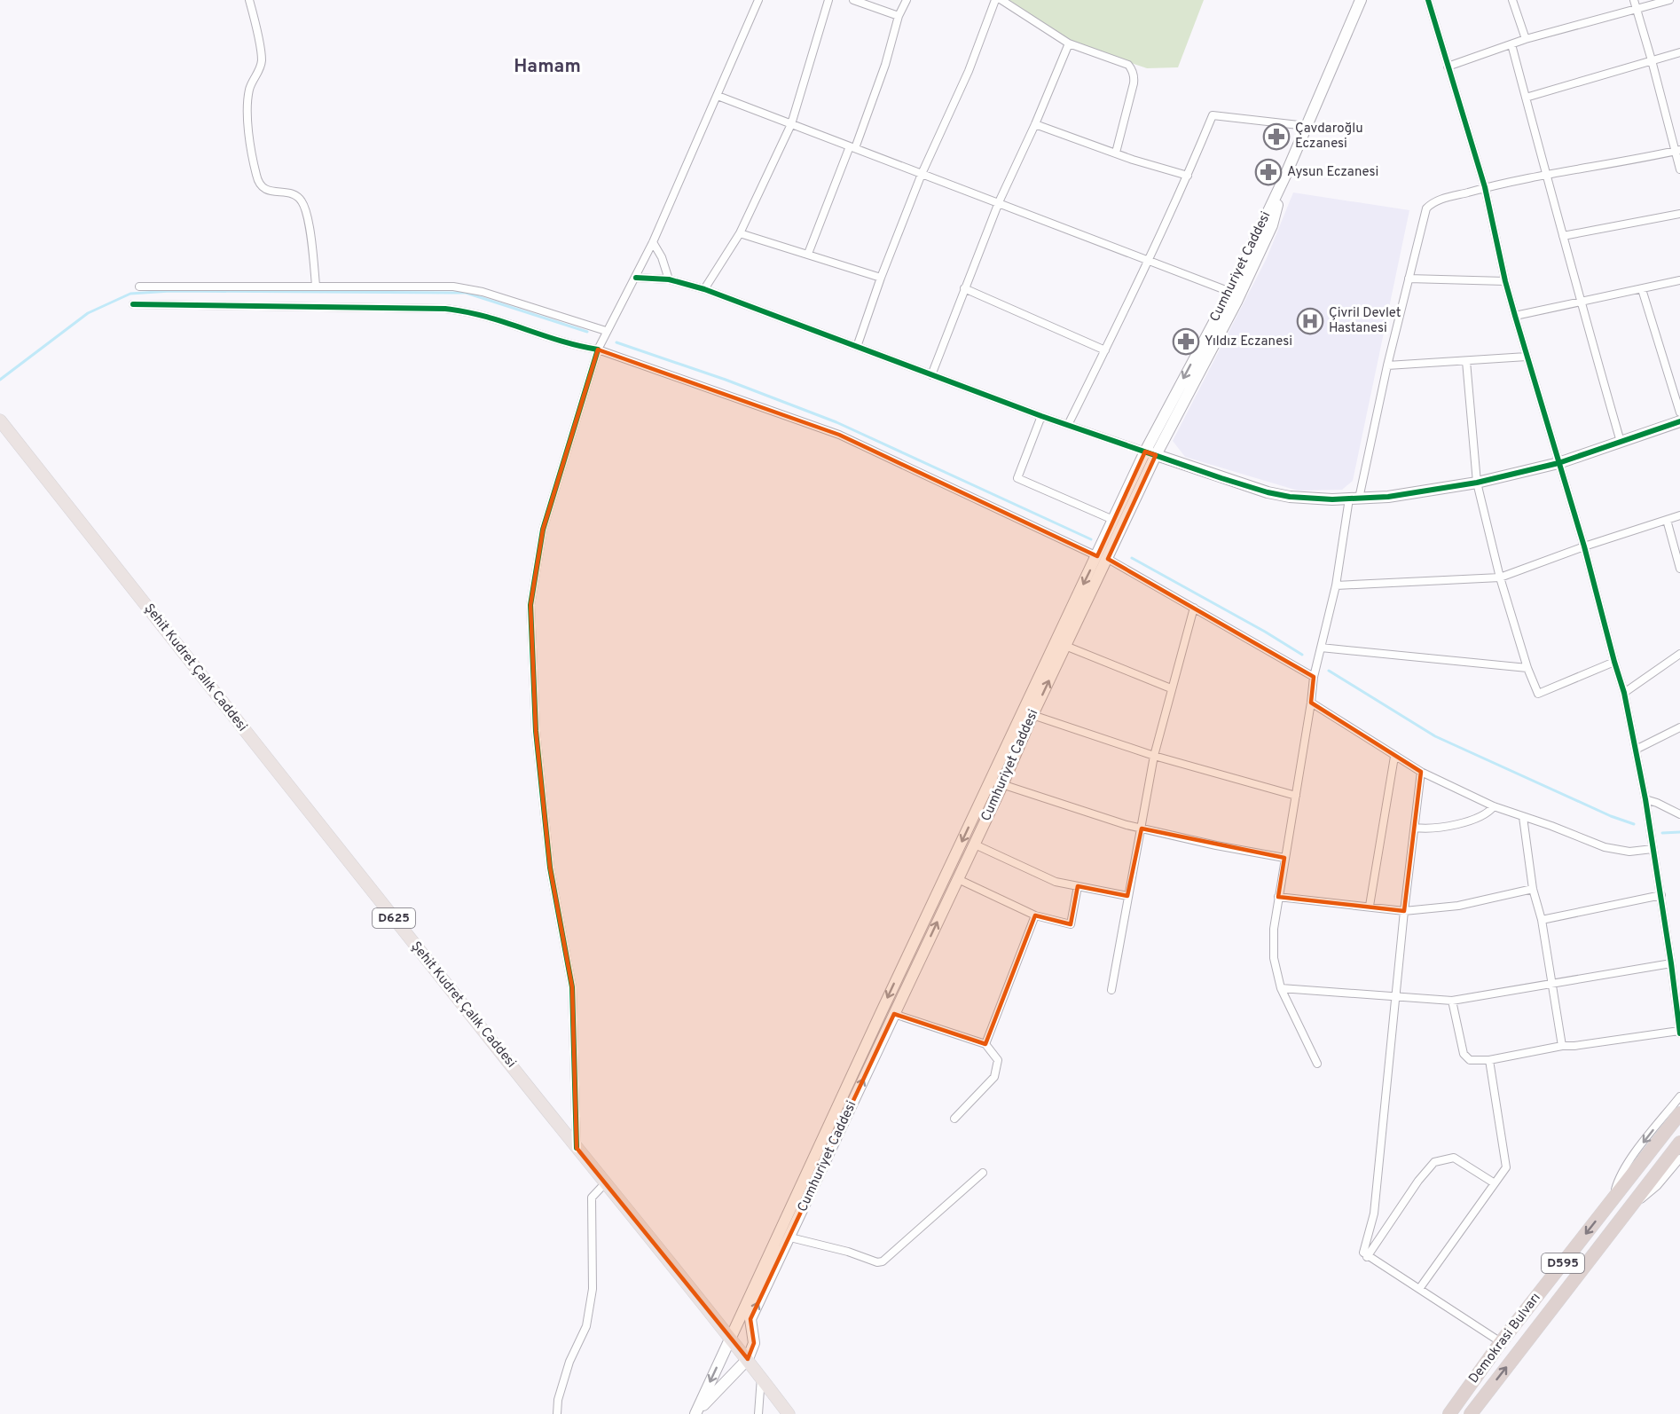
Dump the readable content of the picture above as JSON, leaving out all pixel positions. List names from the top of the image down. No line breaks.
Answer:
{"streets":{"highway":["D595","Demokrasi Bulvarı"],"main road":["Cumhuriyet Caddesi","Şehit Kudret Çalık Caddesi","D625"]},"crossings":[["Cumhuriyet Caddesi","Şehit Kudret Çalık Caddesi"]],"districts":["Hamam"],"places":{"pharmacy":["Çavdaroğlu Eczanesi","Aysun Eczanesi","Yıldız Eczanesi"],"hospital":["Çivril Devlet Hastanesi"]}}
